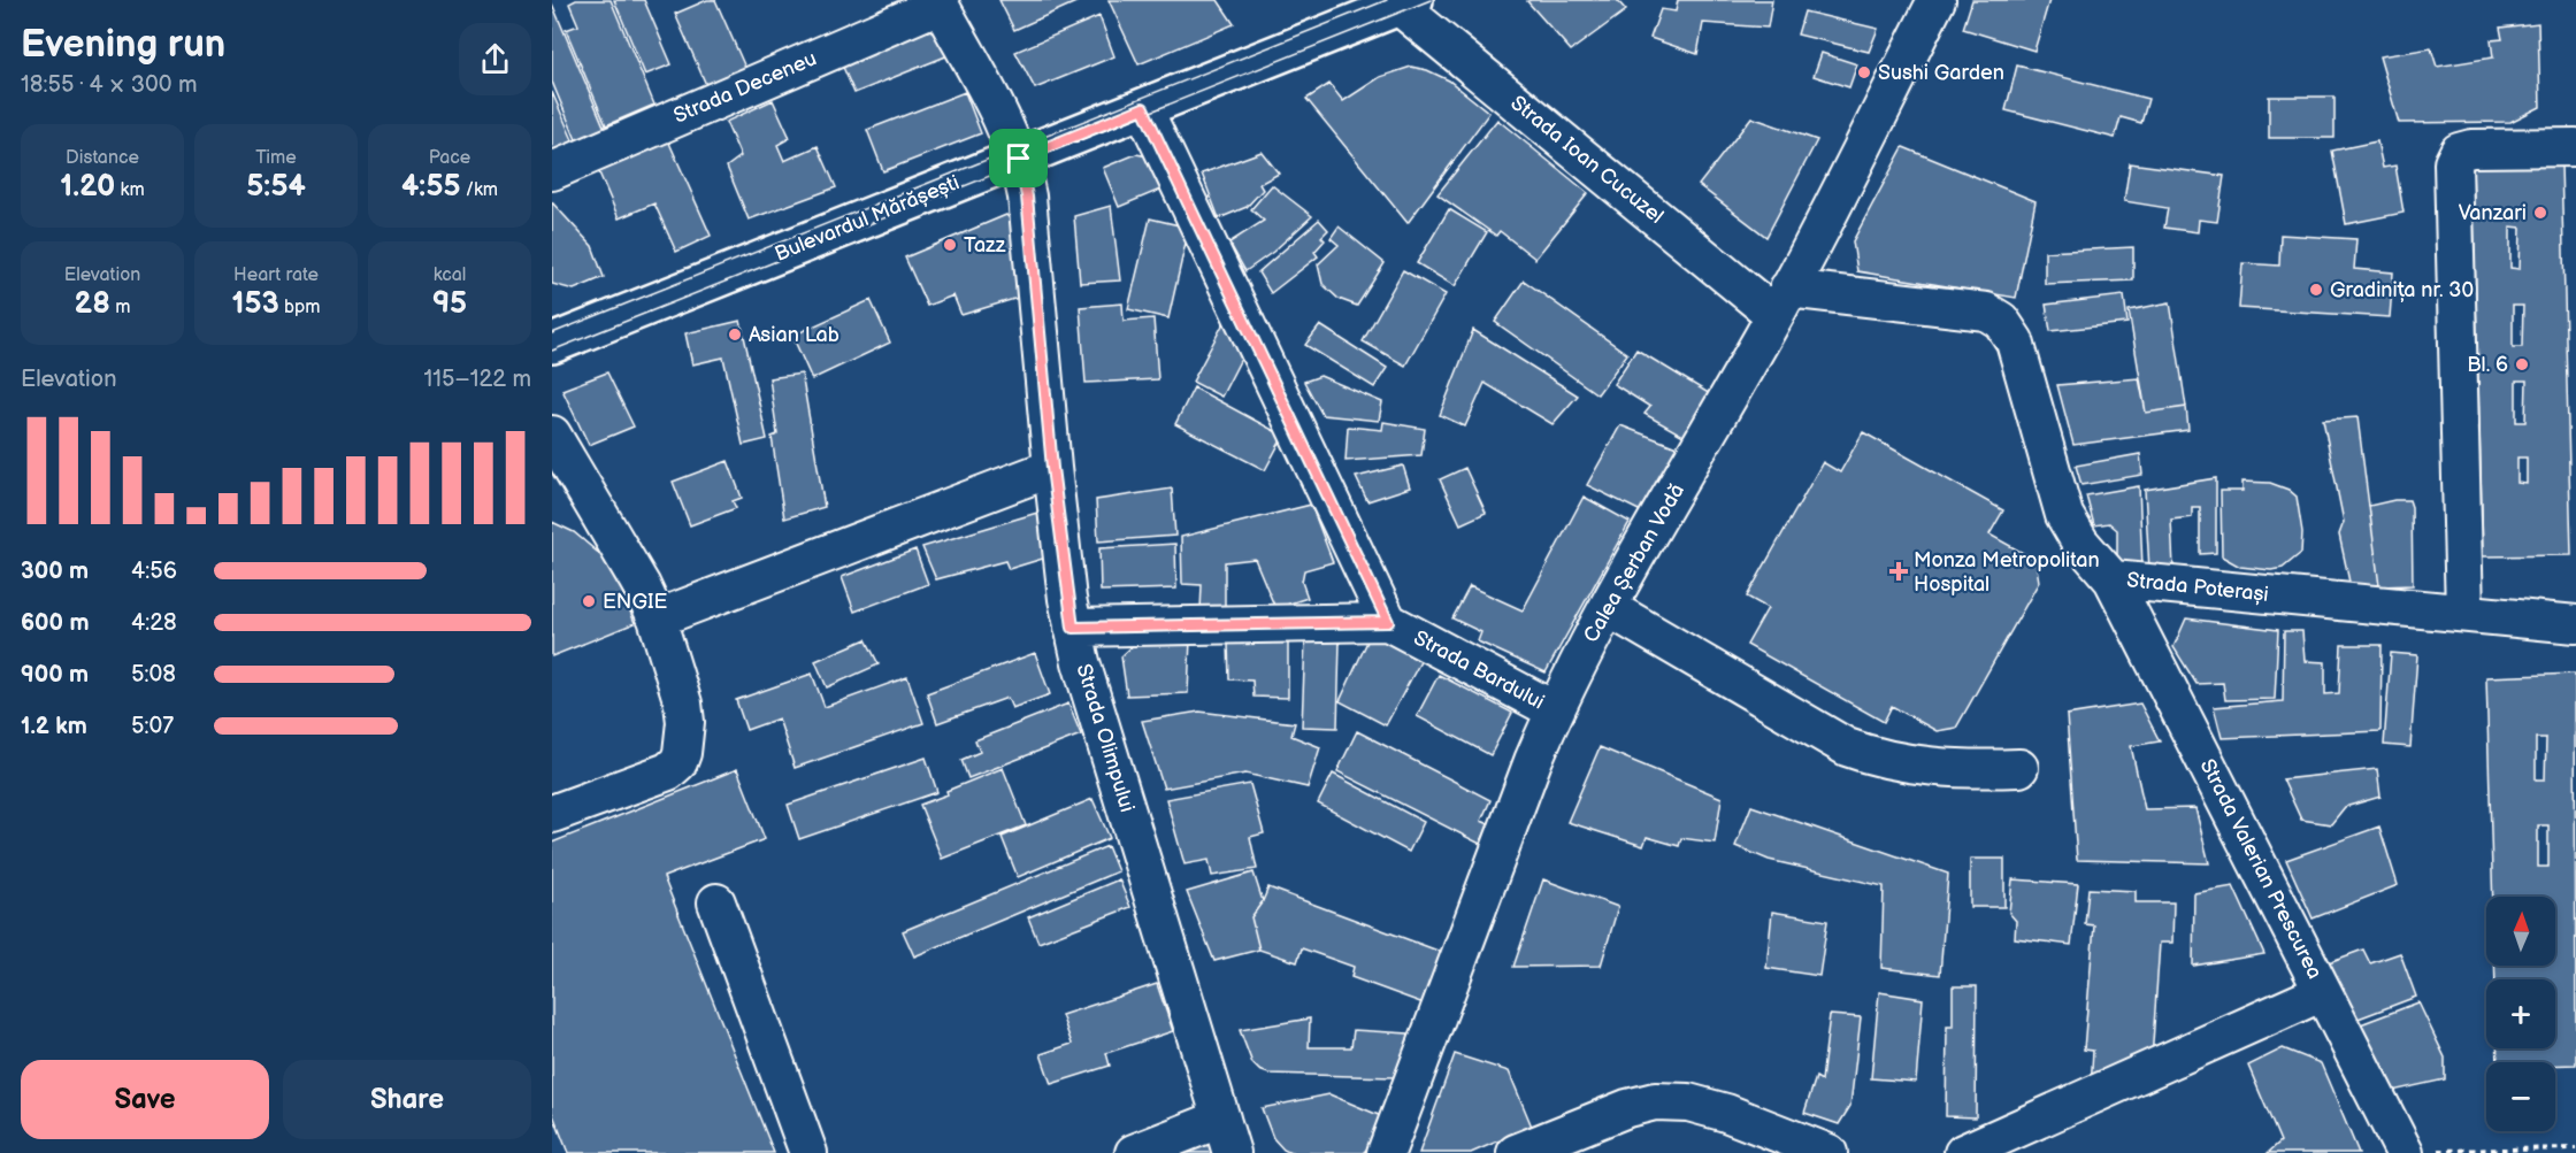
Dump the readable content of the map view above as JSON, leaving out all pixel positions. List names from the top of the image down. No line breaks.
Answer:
{"streets":{"main road":["Bulevardul Mărășești"],"street":["Strada Deceneu","Strada Ioan Cucuzel","Calea Șerban Vodă","Strada Poterași","Strada Bardului","Strada Olimpului","Strada Valerian Prescurea"]},"crossings":[["Strada Deceneu","Strada Olimpului"],["Strada Ioan Cucuzel","Bulevardul Mărășești"],["Strada Ioan Cucuzel","Calea Șerban Vodă"],["Strada Ioan Cucuzel","Strada Poterași"],["Bulevardul Mărășești","Strada Olimpului"],["Calea Șerban Vodă","Strada Poterași"],["Calea Șerban Vodă","Strada Bardului"],["Strada Poterași","Strada Valerian Prescurea"],["Strada Bardului","Strada Olimpului"]],"places":{"other":["Sushi Garden","Vanzari","Tazz","Gradinița nr. 30","Asian Lab","Bl. 6","ENGIE"],"health":["Monza Metropolitan Hospital"]},"north":"top","page":{"heading":["Evening run","18:55 · 4 × 300 m"],"stats":[["Distance","1.20 km"],["Time","5:54"],["Pace","4:55 /km"],["Elevation","28 m"],["Heart rate","153 bpm"],["kcal","95"]],"chart":["Elevation","115–122 m"],"list":[{"name":"300 m","note":"4:56"},{"name":"600 m","note":"4:28"},{"name":"900 m","note":"5:08"},{"name":"1.2 km","note":"5:07"}],"map_buttons":["+","−"],"buttons":["Save","Share"]}}
